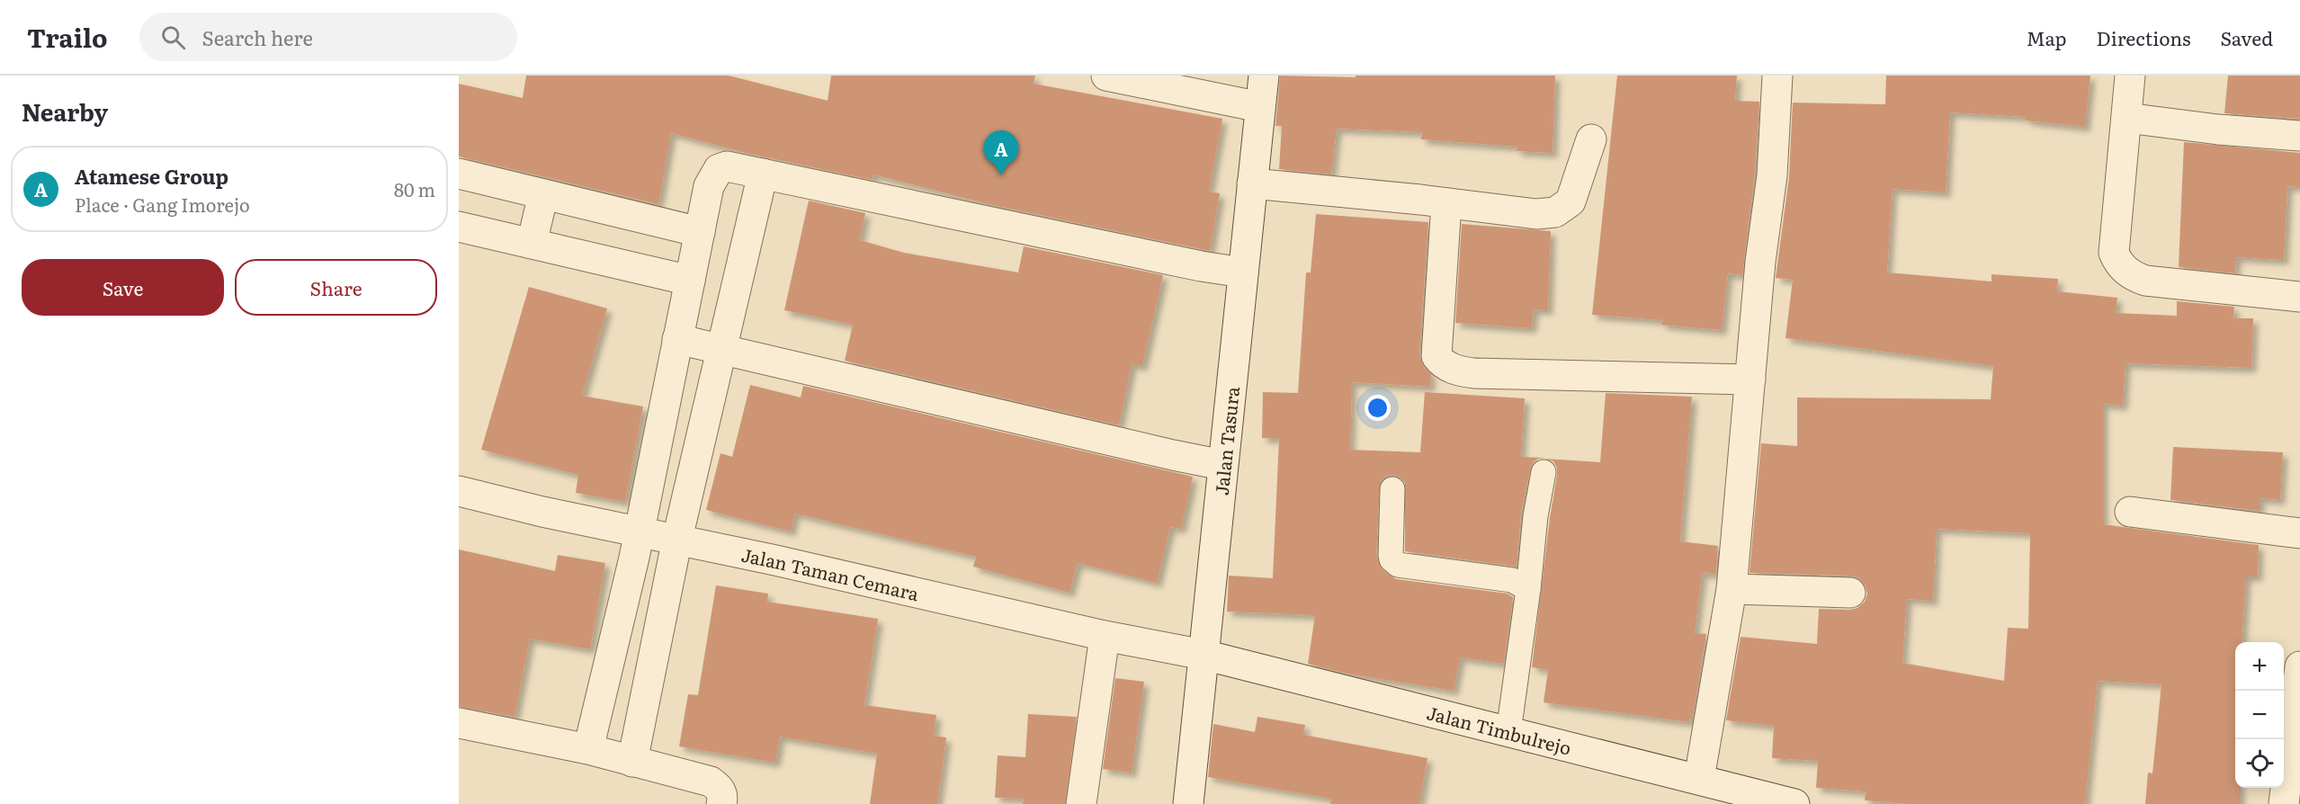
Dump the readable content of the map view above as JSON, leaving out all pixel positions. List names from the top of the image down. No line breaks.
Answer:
{"streets":{"street":["Jalan Tasura","Jalan Taman Cemara","Jalan Timbulrejo"]},"crossings":[["Jalan Tasura","Jalan Taman Cemara"],["Jalan Tasura","Jalan Timbulrejo"],["Jalan Taman Cemara","Jalan Timbulrejo"]],"page":{"header":"Trailo","search":"Search here","nav":["Map","Directions","Saved"],"heading":"Nearby","pins":"A","list":[{"mark":"A","name":"Atamese Group","note":"Place · Gang Imorejo","value":"80 m"}],"buttons":["Save","Share"],"map_buttons":["+","−"]}}
